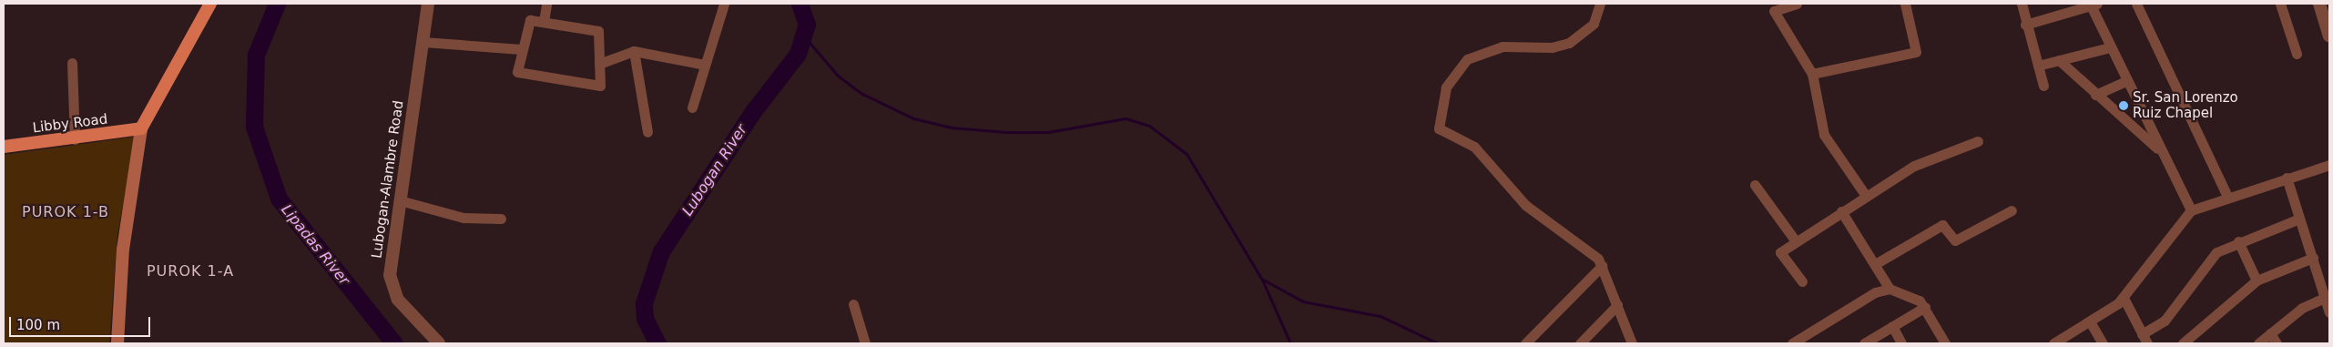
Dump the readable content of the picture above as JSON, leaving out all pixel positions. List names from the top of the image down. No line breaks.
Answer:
{"streets":{"main road":["Libby Road"],"street":["Lubogan-Alambre Road"]},"districts":["PUROK 1-B","PUROK 1-A"],"water":["Lubogan River","Lipadas River"],"places":["Sr. San Lorenzo Ruiz Chapel"],"scale_bar":"100 m"}
